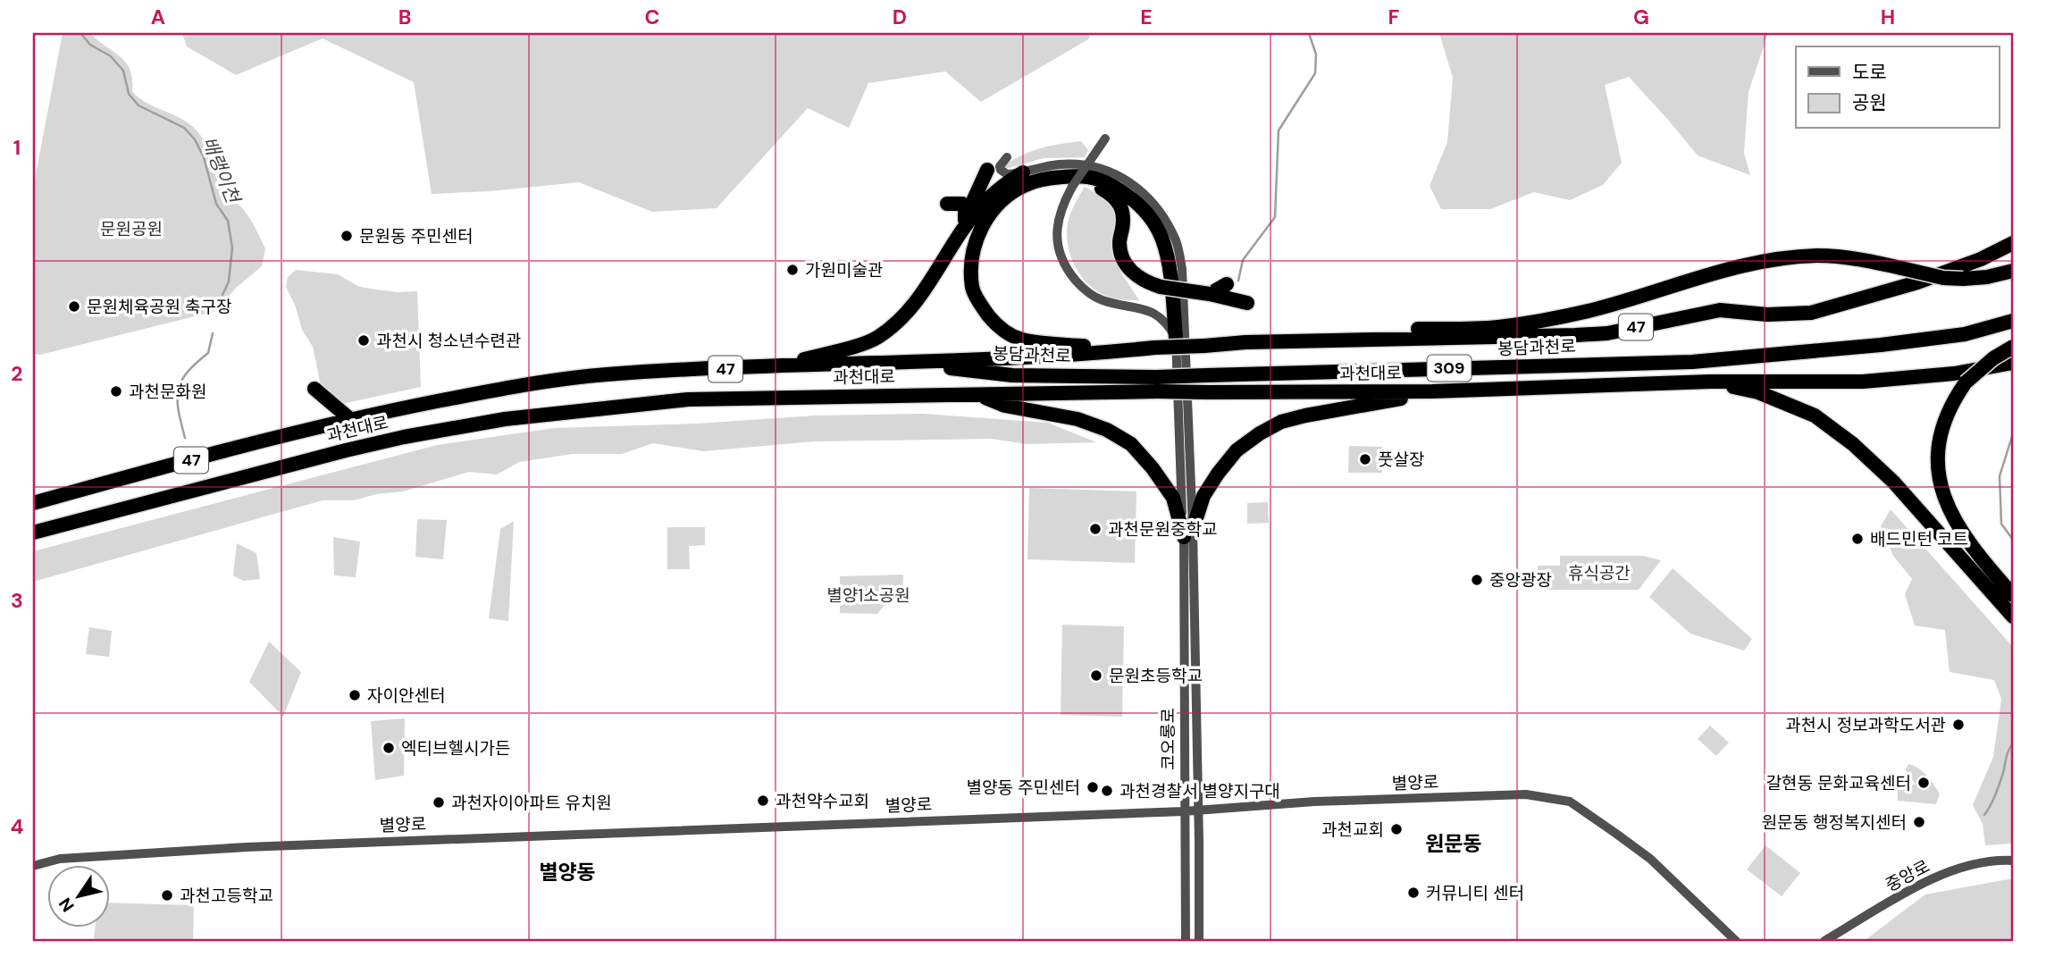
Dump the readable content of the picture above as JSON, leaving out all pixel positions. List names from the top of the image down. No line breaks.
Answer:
{"streets":{"highway":["47","봉담과천로","309","과천대로"],"street":["코오롱로","별양로","중앙로"]},"crossings":[["47","과천대로"],["봉담과천로","과천대로"],["코오롱로","별양로"]],"districts":["원문동","별양동"],"water":["배랭이천"],"parks":["문원공원","휴식공간","별양1소공원"],"places":["문원동 주민센터","가원미술관","문원체육공원 축구장","과천시 청소년수련관","과천문화원","풋살장","과천문원중학교","배드민턴 코트","중앙광장","문원초등학교","자이안센터","과천시 정보과학도서관","엑티브헬시가든","갈현동 문화교육센터","별양동 주민센터","과천경찰서 별양지구대","과천약수교회","과천자이아파트 유치원","원문동 행정복지센터","과천교회","커뮤니티 센터","과천고등학교"],"legend":["도로","공원"],"north":"bottom left","grid":{"columns":["A","B","C","D","E","F","G","H"],"rows":["1","2","3","4"]}}
